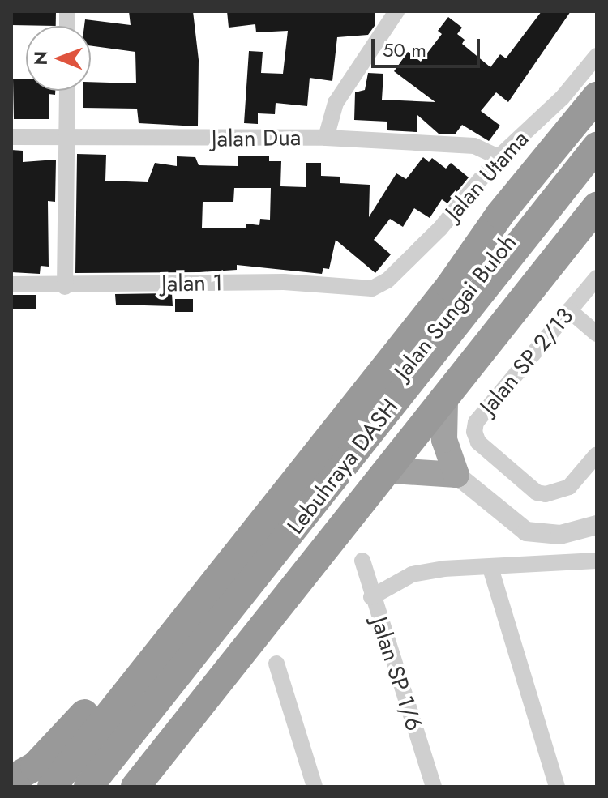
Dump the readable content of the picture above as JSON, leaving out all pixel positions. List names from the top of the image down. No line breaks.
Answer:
{"streets":{"highway":["Jalan Sungai Buloh","Lebuhraya DASH"],"street":["Jalan Dua","Jalan Utama","Jalan 1","Jalan SP 2/13","Jalan SP 1/6"]},"crossings":[["Jalan Dua","Jalan Utama"],["Jalan Utama","Jalan 1"],["Jalan Sungai Buloh","Lebuhraya DASH"]],"scale_bar":"50 m","north":"left"}
